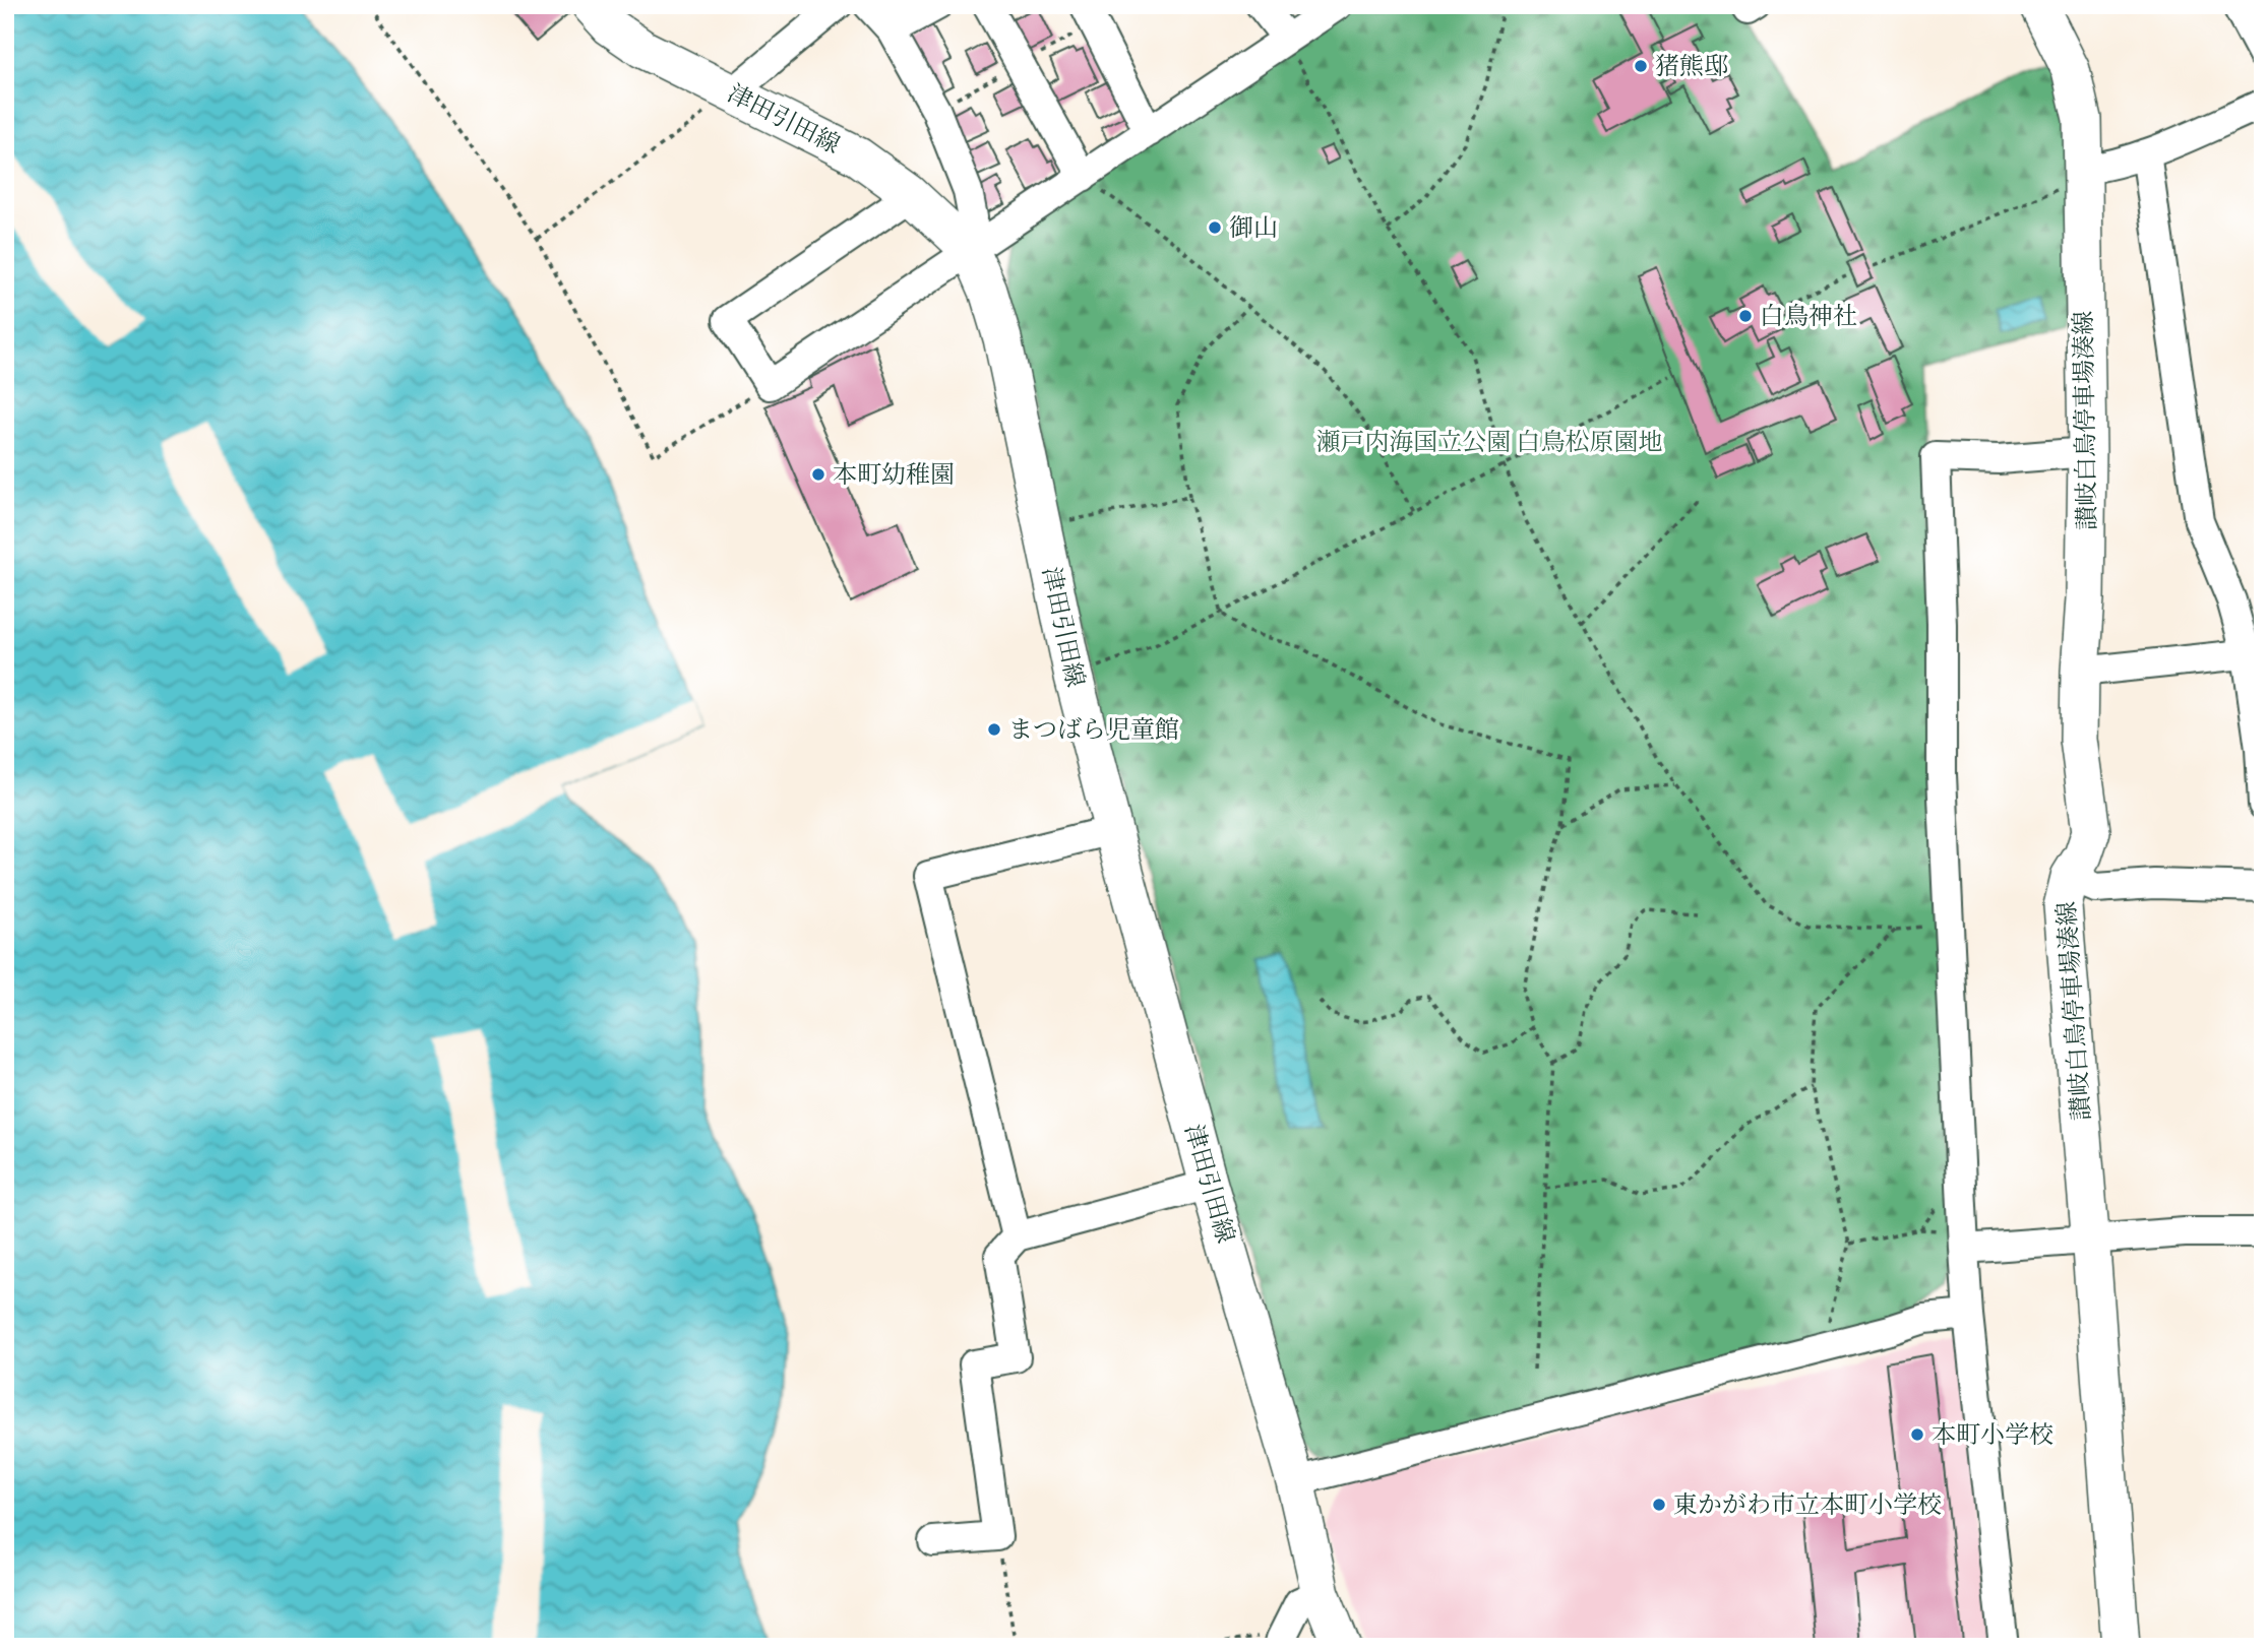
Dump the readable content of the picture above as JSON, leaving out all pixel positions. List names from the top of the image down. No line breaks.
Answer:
{"streets":{"main road":["津田引田線","讃岐白鳥停車場湊線"]},"parks":["瀬戸内海国立公園 白鳥松原園地"],"places":["猪熊邸","御山","白鳥神社","本町幼稚園","まつばら児童館","本町小学校","東かがわ市立本町小学校"]}
